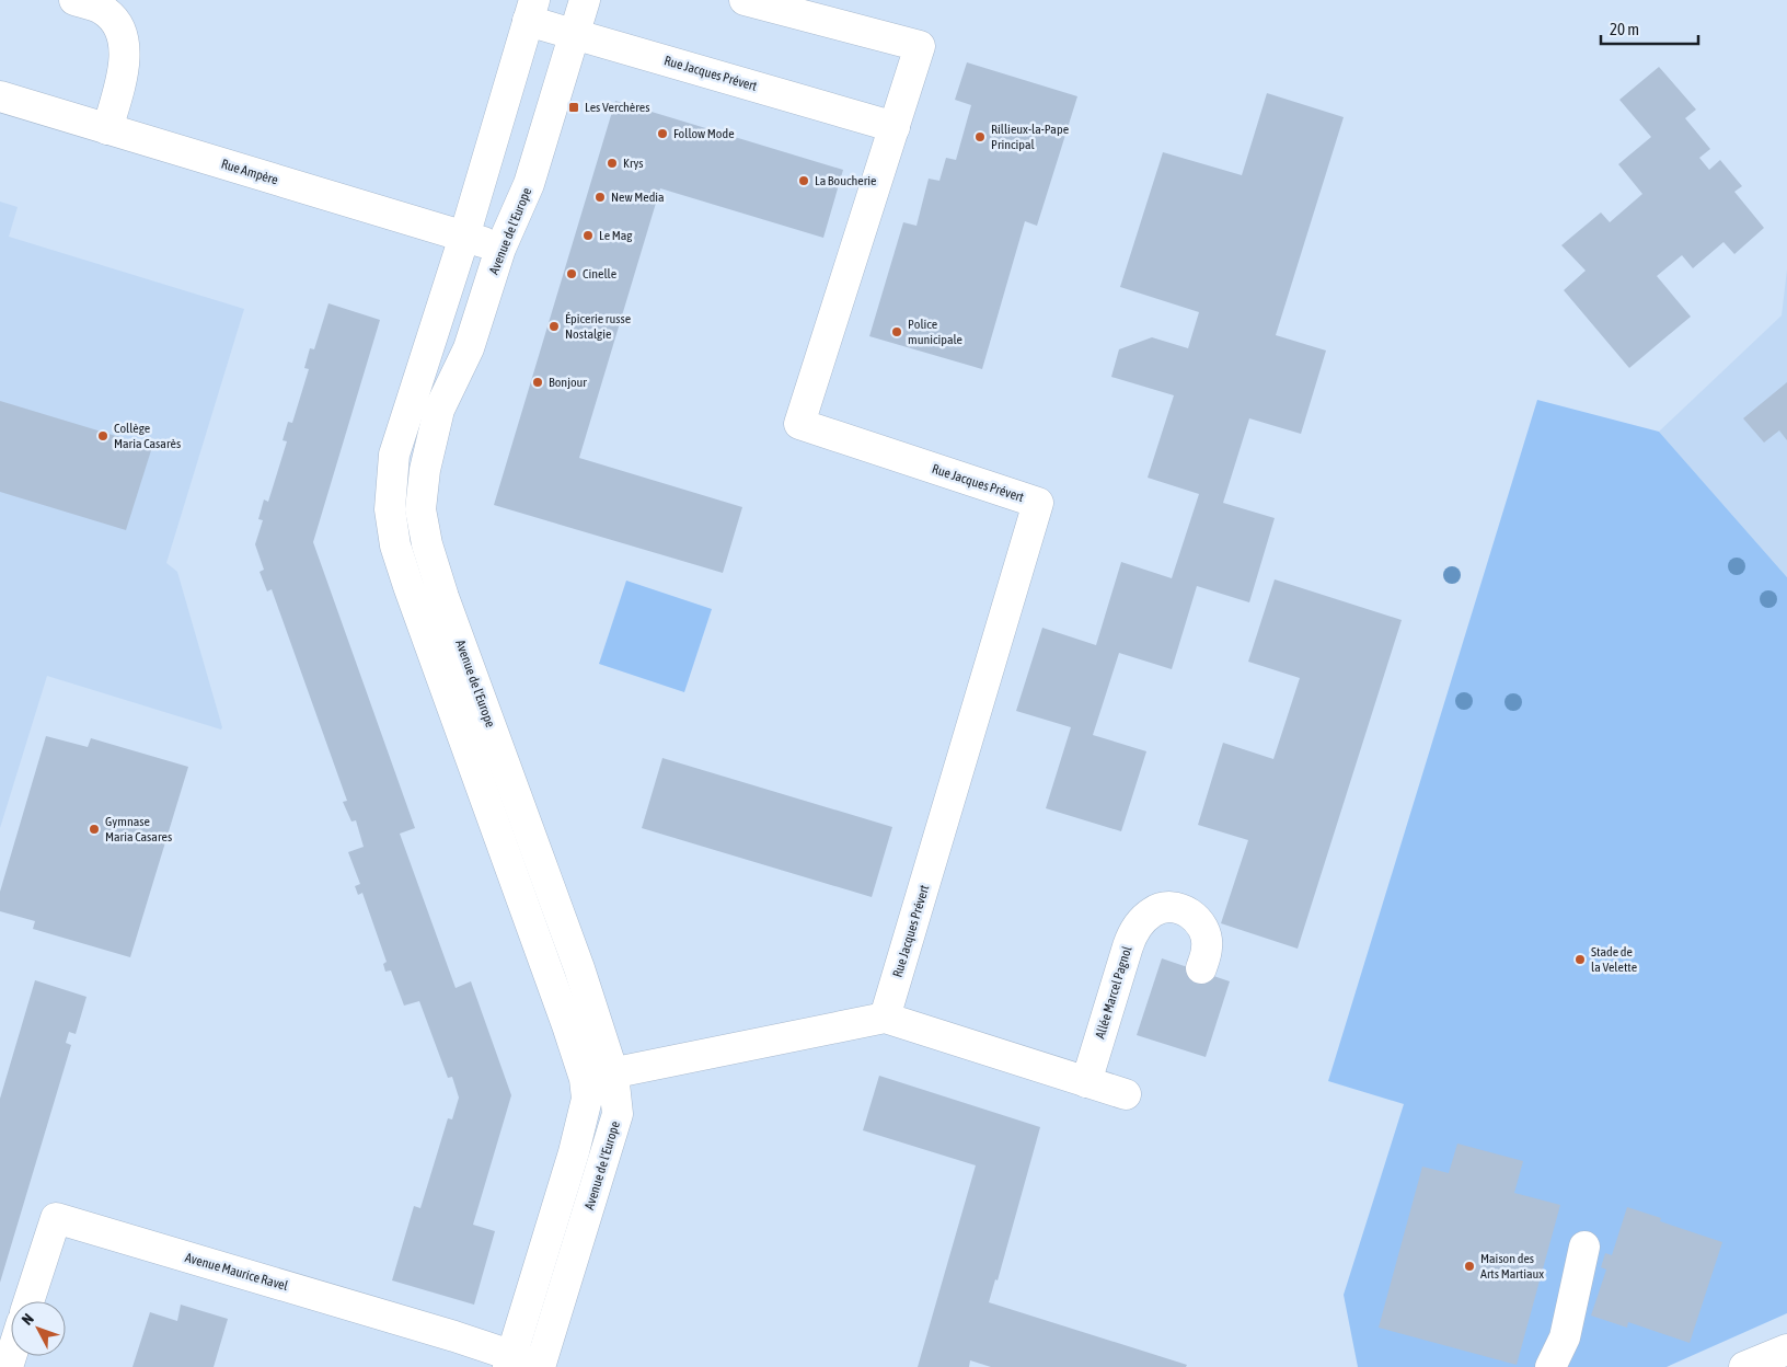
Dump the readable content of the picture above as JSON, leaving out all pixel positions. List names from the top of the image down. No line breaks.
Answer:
{"streets":{"street":["Rue Jacques Prévert","Rue Ampère","Avenue de l'Europe","Allée Marcel Pagnol","Avenue Maurice Ravel"]},"crossings":[["Rue Jacques Prévert","Avenue de l'Europe"],["Rue Ampère","Avenue de l'Europe"]],"places":{"transit":["Les Verchères"],"other":["Follow Mode","Rillieux-la-Pape Principal","Krys","La Boucherie","New Media","Le Mag","Cinelle","Épicerie russe Nostalgie","Police municipale","Bonjour","Collège Maria Casarès","Gymnase Maria Casares","Stade de la Velette","Maison des Arts Martiaux"]},"scale_bar":"20 m","north":"top left"}
